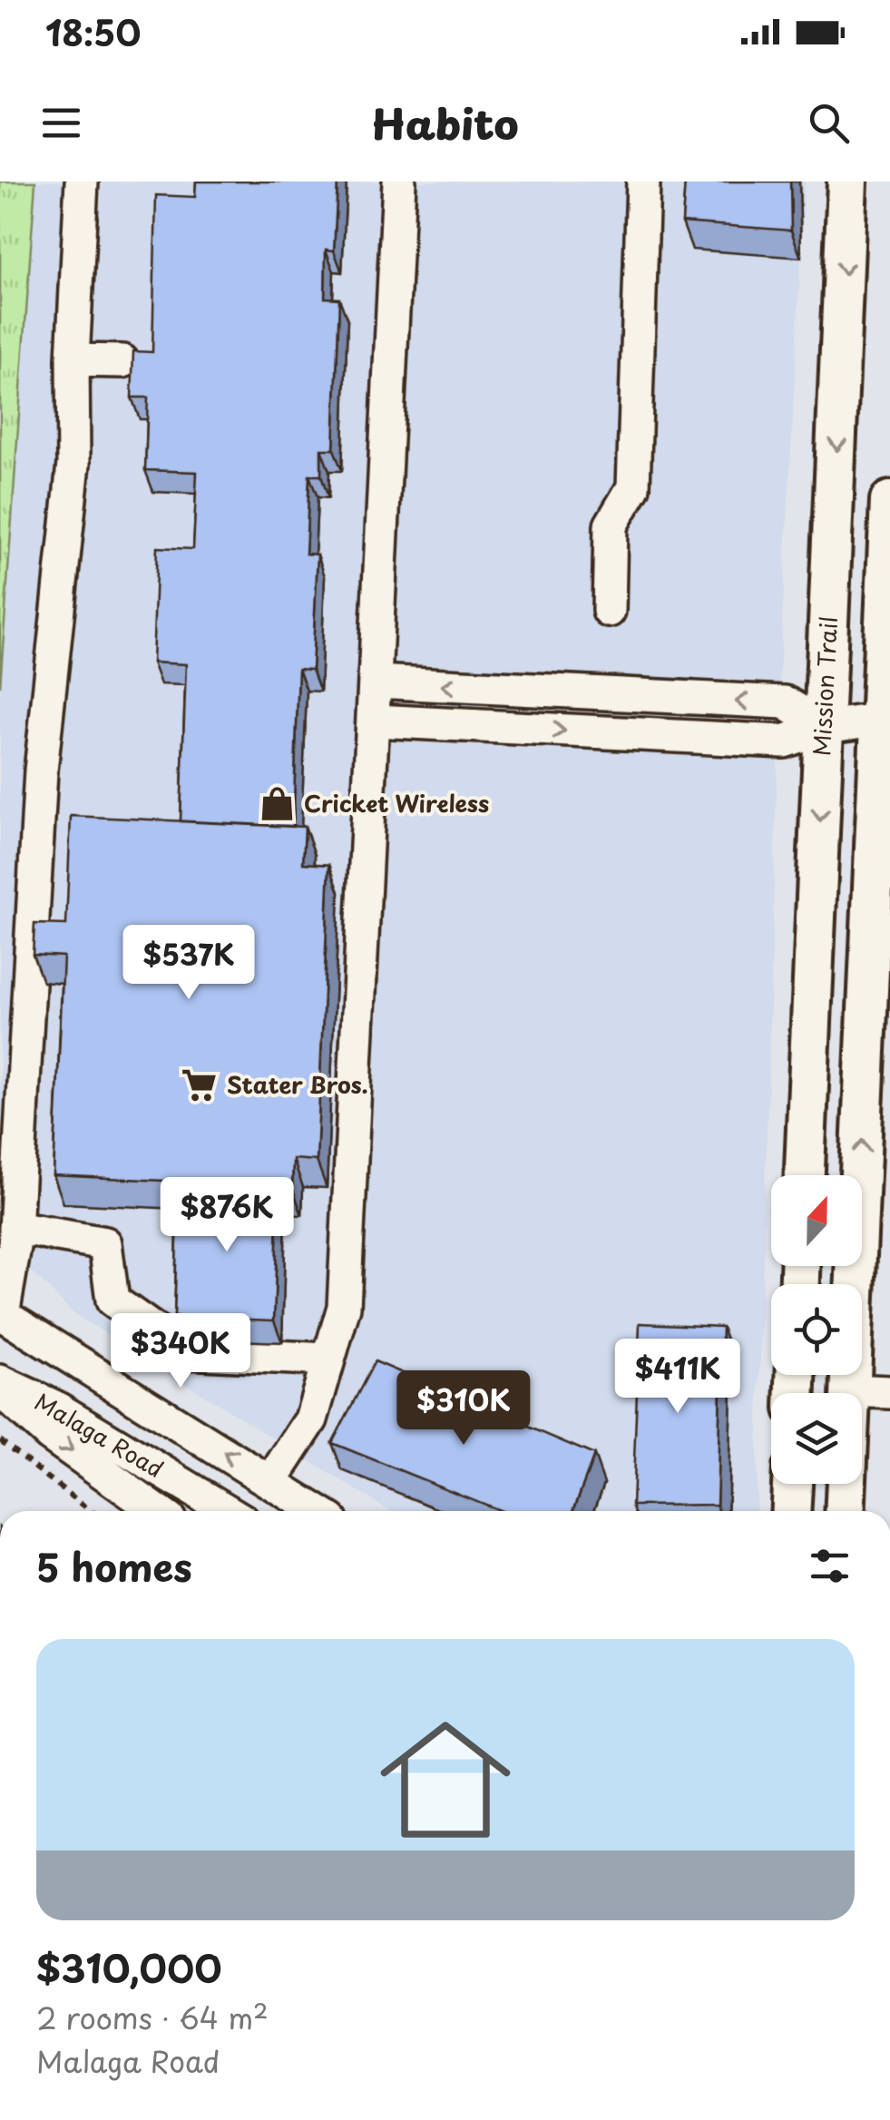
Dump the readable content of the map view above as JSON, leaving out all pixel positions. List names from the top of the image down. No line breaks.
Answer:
{"streets":{"main road":["Mission Trail"],"street":["Malaga Road"]},"places":{"shop":["Cricket Wireless"],"supermarket":["Stater Bros."]},"north":"top","page":{"status":"18:50","header":"Habito","price":["$537K","$876K","$340K","$411K","$310K"],"heading":"5 homes","list":[{"name":"$310,000","note":"2 rooms · 64 m² · Malaga Road"}]}}
